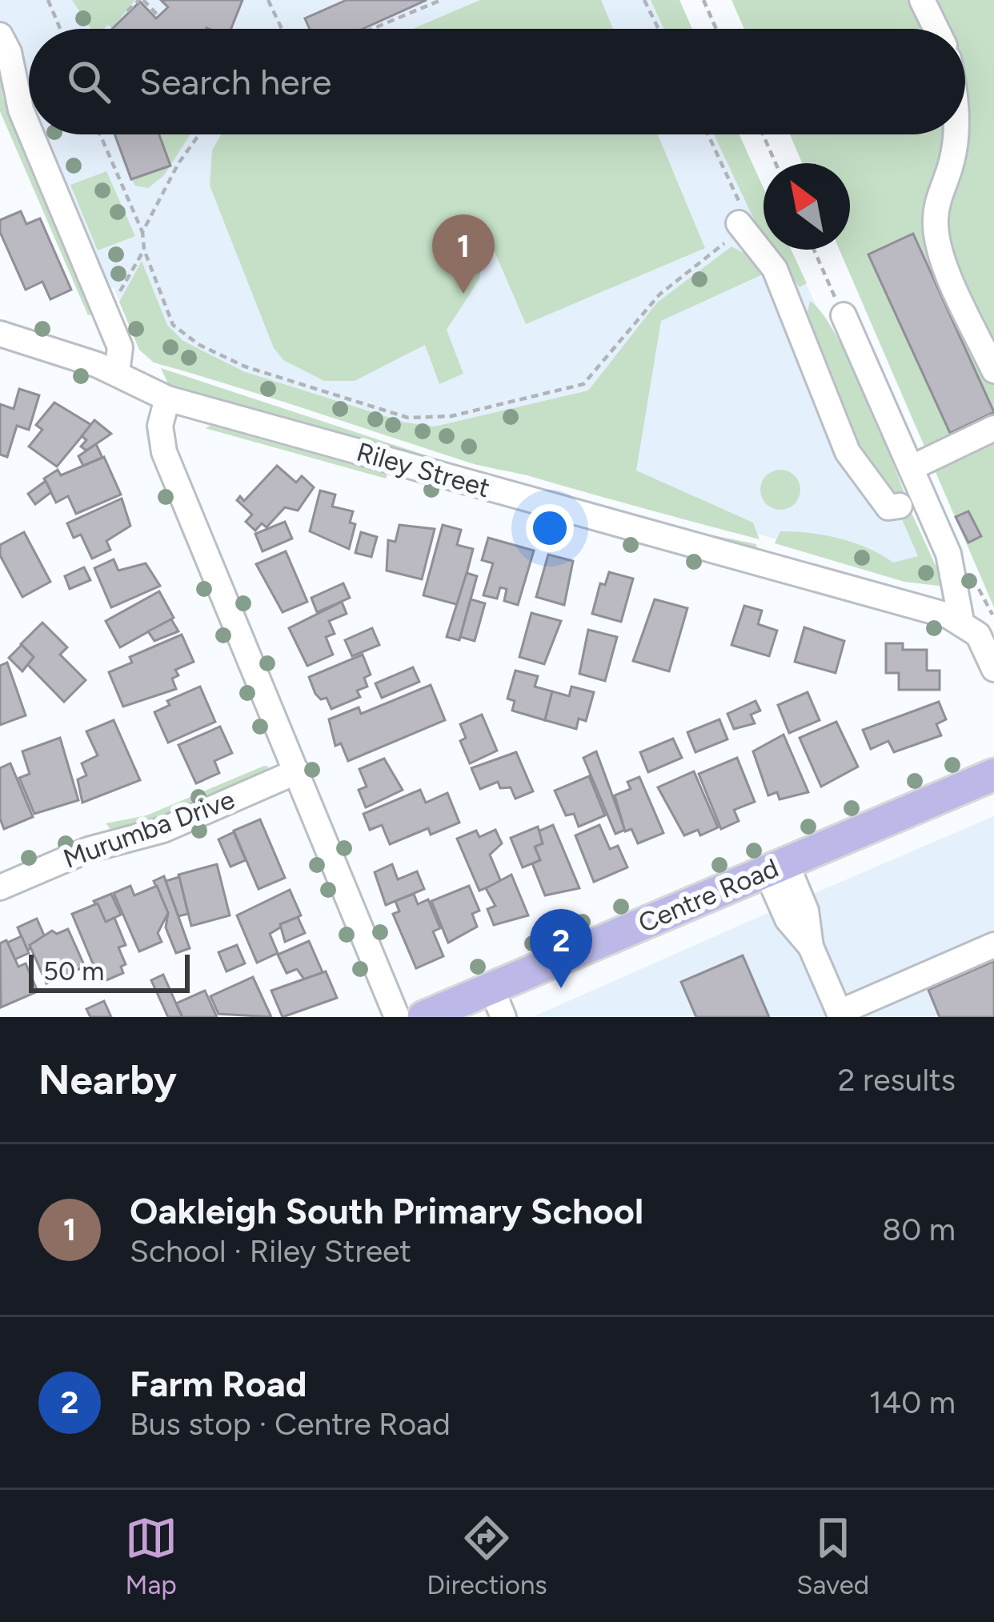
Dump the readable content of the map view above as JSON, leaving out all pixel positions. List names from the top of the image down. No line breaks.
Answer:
{"streets":{"main road":["Centre Road"],"street":["Riley Street","Murumba Drive"]},"scale_bar":"50 m","north":"top left","page":{"search":"Search here","pins":["1","2"],"scale":"50 m","heading":["Nearby","2 results"],"list":[{"mark":"1","name":"Oakleigh South Primary School","note":"School · Riley Street","value":"80 m"},{"mark":"2","name":"Farm Road","note":"Bus stop · Centre Road","value":"140 m"}],"nav":["Map","Directions","Saved"]}}
